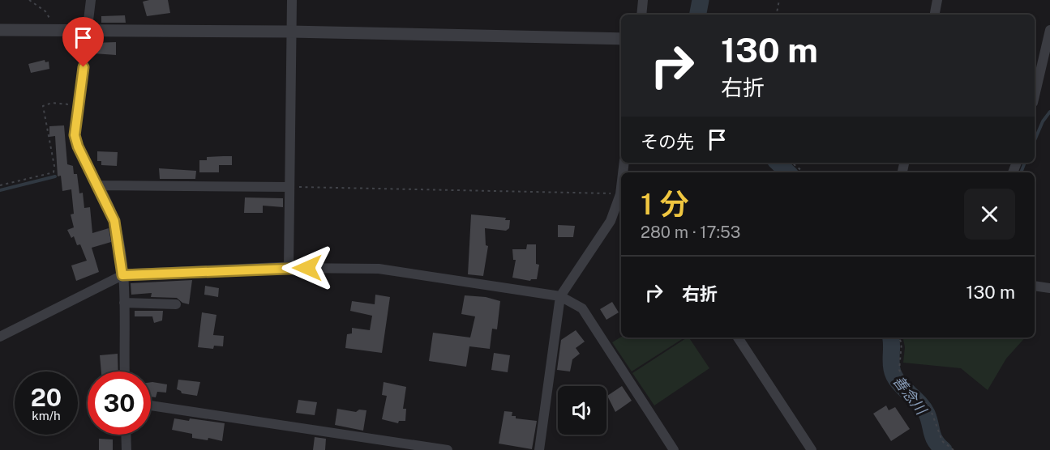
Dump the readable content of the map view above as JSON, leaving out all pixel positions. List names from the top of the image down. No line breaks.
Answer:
{"water":["善念川"],"page":{"turn":["130 m","右折"],"then":"その先","heading":["1 分","280 m · 17:53"],"list":[{"name":"右折","value":"130 m"}],"speed":"20 km/h","limit":"30"}}
